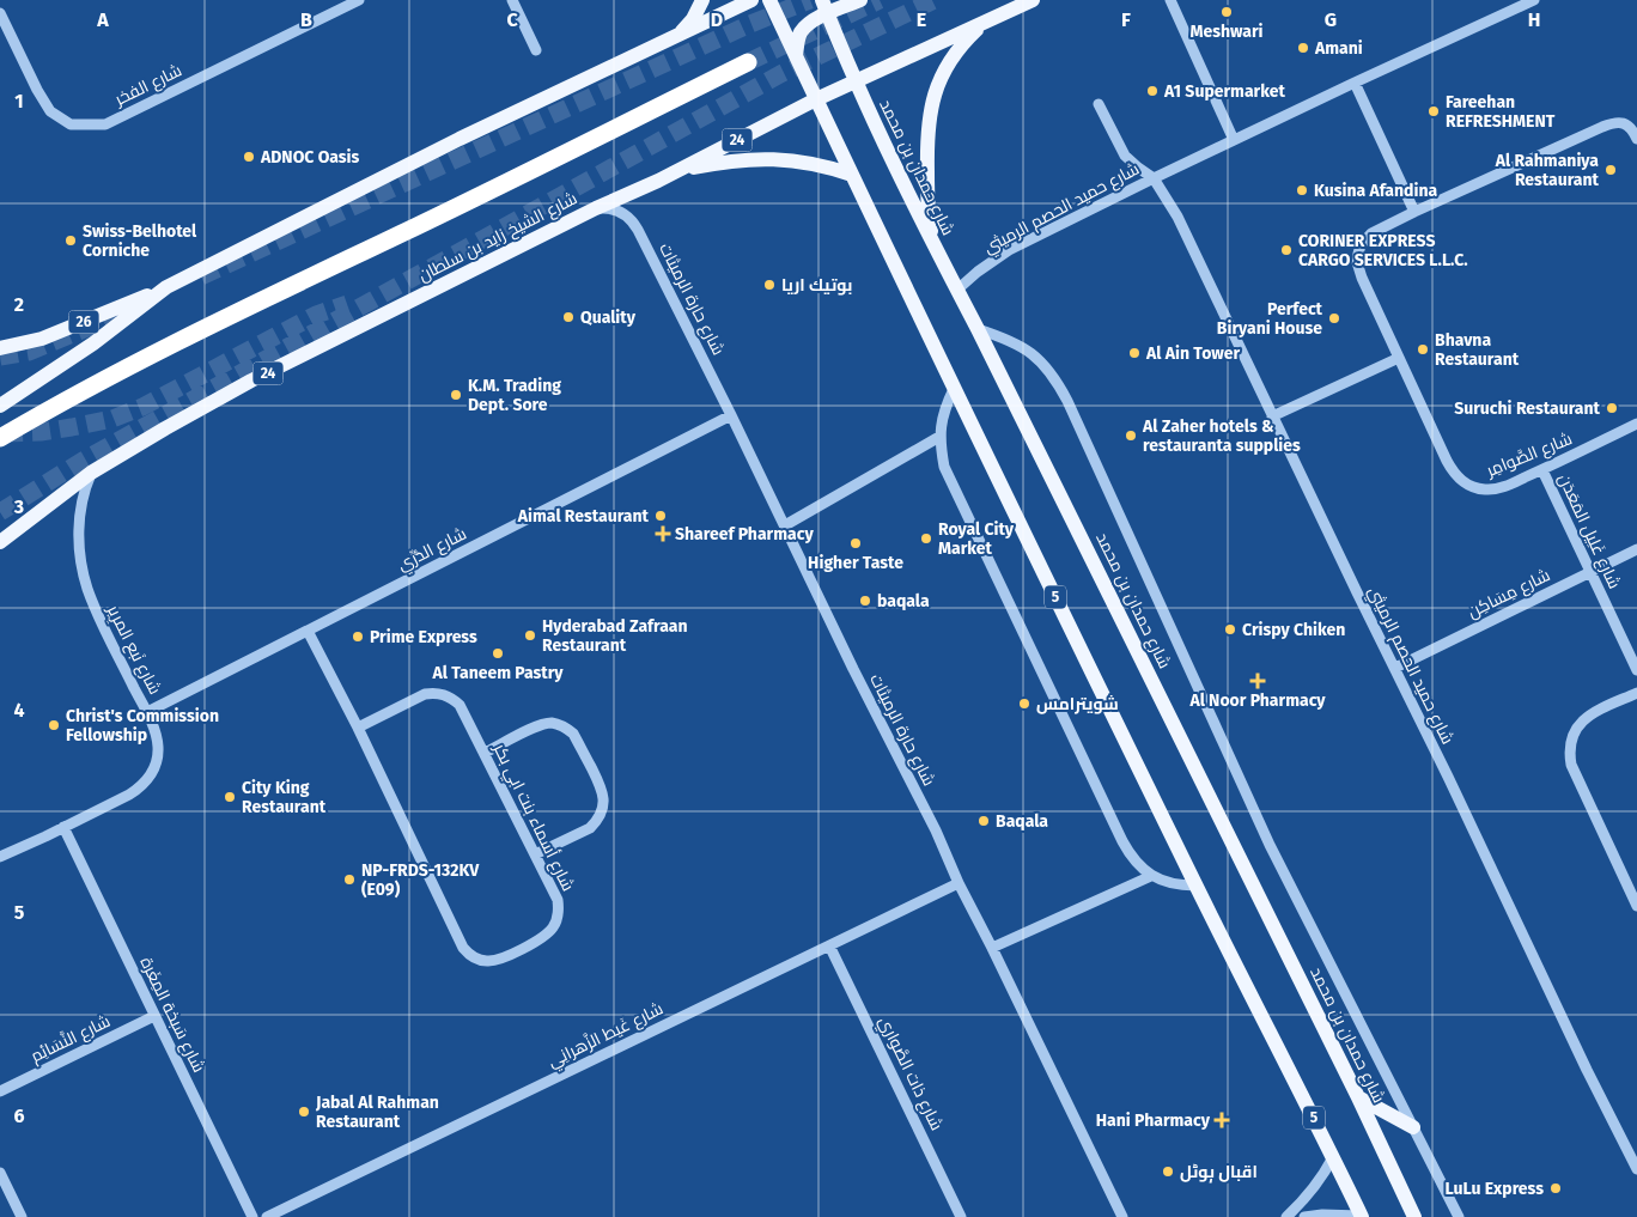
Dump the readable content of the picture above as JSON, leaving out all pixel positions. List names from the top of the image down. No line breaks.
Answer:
{"streets":{"main road":["24","شارع حمدان بن محمد","شارع الشيخ زايد بن سلطان","26","5"],"street":["شارع الفخر","شارع حميد الحصم الرميثي","شارع حارة الرميثات","شارع الصَّوامِر","شارع غَلِيل المَعَدَن","شارع الدُّرِّي","شارع مِسَاكِن","شارع نَبع المرِير","شارع أسماء بنت ابي بكر","شارع سَبخة المِغَرة","شارع غَيط الزَّهرانِي","شارع النَّسَائِم","شارع ذات الصَّواري"]},"crossings":[["شارع حمدان بن محمد","شارع حميد الحصم الرميثي"],["شارع حمدان بن محمد","شارع الشيخ زايد بن سلطان"],["شارع حميد الحصم الرميثي","شارع مِسَاكِن"],["شارع الشيخ زايد بن سلطان","شارع حارة الرميثات"],["شارع الشيخ زايد بن سلطان","5"],["شارع الشيخ زايد بن سلطان","شارع نَبع المرِير"],["شارع حارة الرميثات","شارع الدُّرِّي"],["شارع حارة الرميثات","شارع غَيط الزَّهرانِي"],["شارع الصَّوامِر","شارع غَلِيل المَعَدَن"],["شارع غَلِيل المَعَدَن","شارع مِسَاكِن"],["شارع الدُّرِّي","شارع نَبع المرِير"],["شارع الدُّرِّي","شارع أسماء بنت ابي بكر"],["شارع نَبع المرِير","شارع سَبخة المِغَرة"],["شارع سَبخة المِغَرة","شارع النَّسَائِم"],["شارع غَيط الزَّهرانِي","شارع ذات الصَّواري"]],"places":{"other":["Meshwari","Amani","A1 Supermarket","Fareehan REFRESHMENT","ADNOC Oasis","Al Rahmaniya Restaurant","Kusina Afandina","Swiss-Belhotel Corniche","CORINER EXPRESS CARGO SERVICES L.L.C.","بوتيك اريا","Quality","Perfect Biryani House","Bhavna Restaurant","Al Ain Tower","K.M. Trading Dept. Sore","Suruchi Restaurant","Al Zaher hotels & restauranta supplies","Aimal Restaurant","Royal City Market","Higher Taste","baqala","Crispy Chiken","Hyderabad Zafraan Restaurant","Prime Express","Al Taneem Pastry","شويترامس","Christ's Commission Fellowship","City King Restaurant","Baqala","NP-FRDS-132KV (E09)","Jabal Al Rahman Restaurant","اقبال ہوٹل","LuLu Express"],"health":["Shareef Pharmacy","Al Noor Pharmacy","Hani Pharmacy"]},"grid":{"columns":["A","B","C","D","E","F","G","H"],"rows":["1","2","3","4","5","6"]}}
